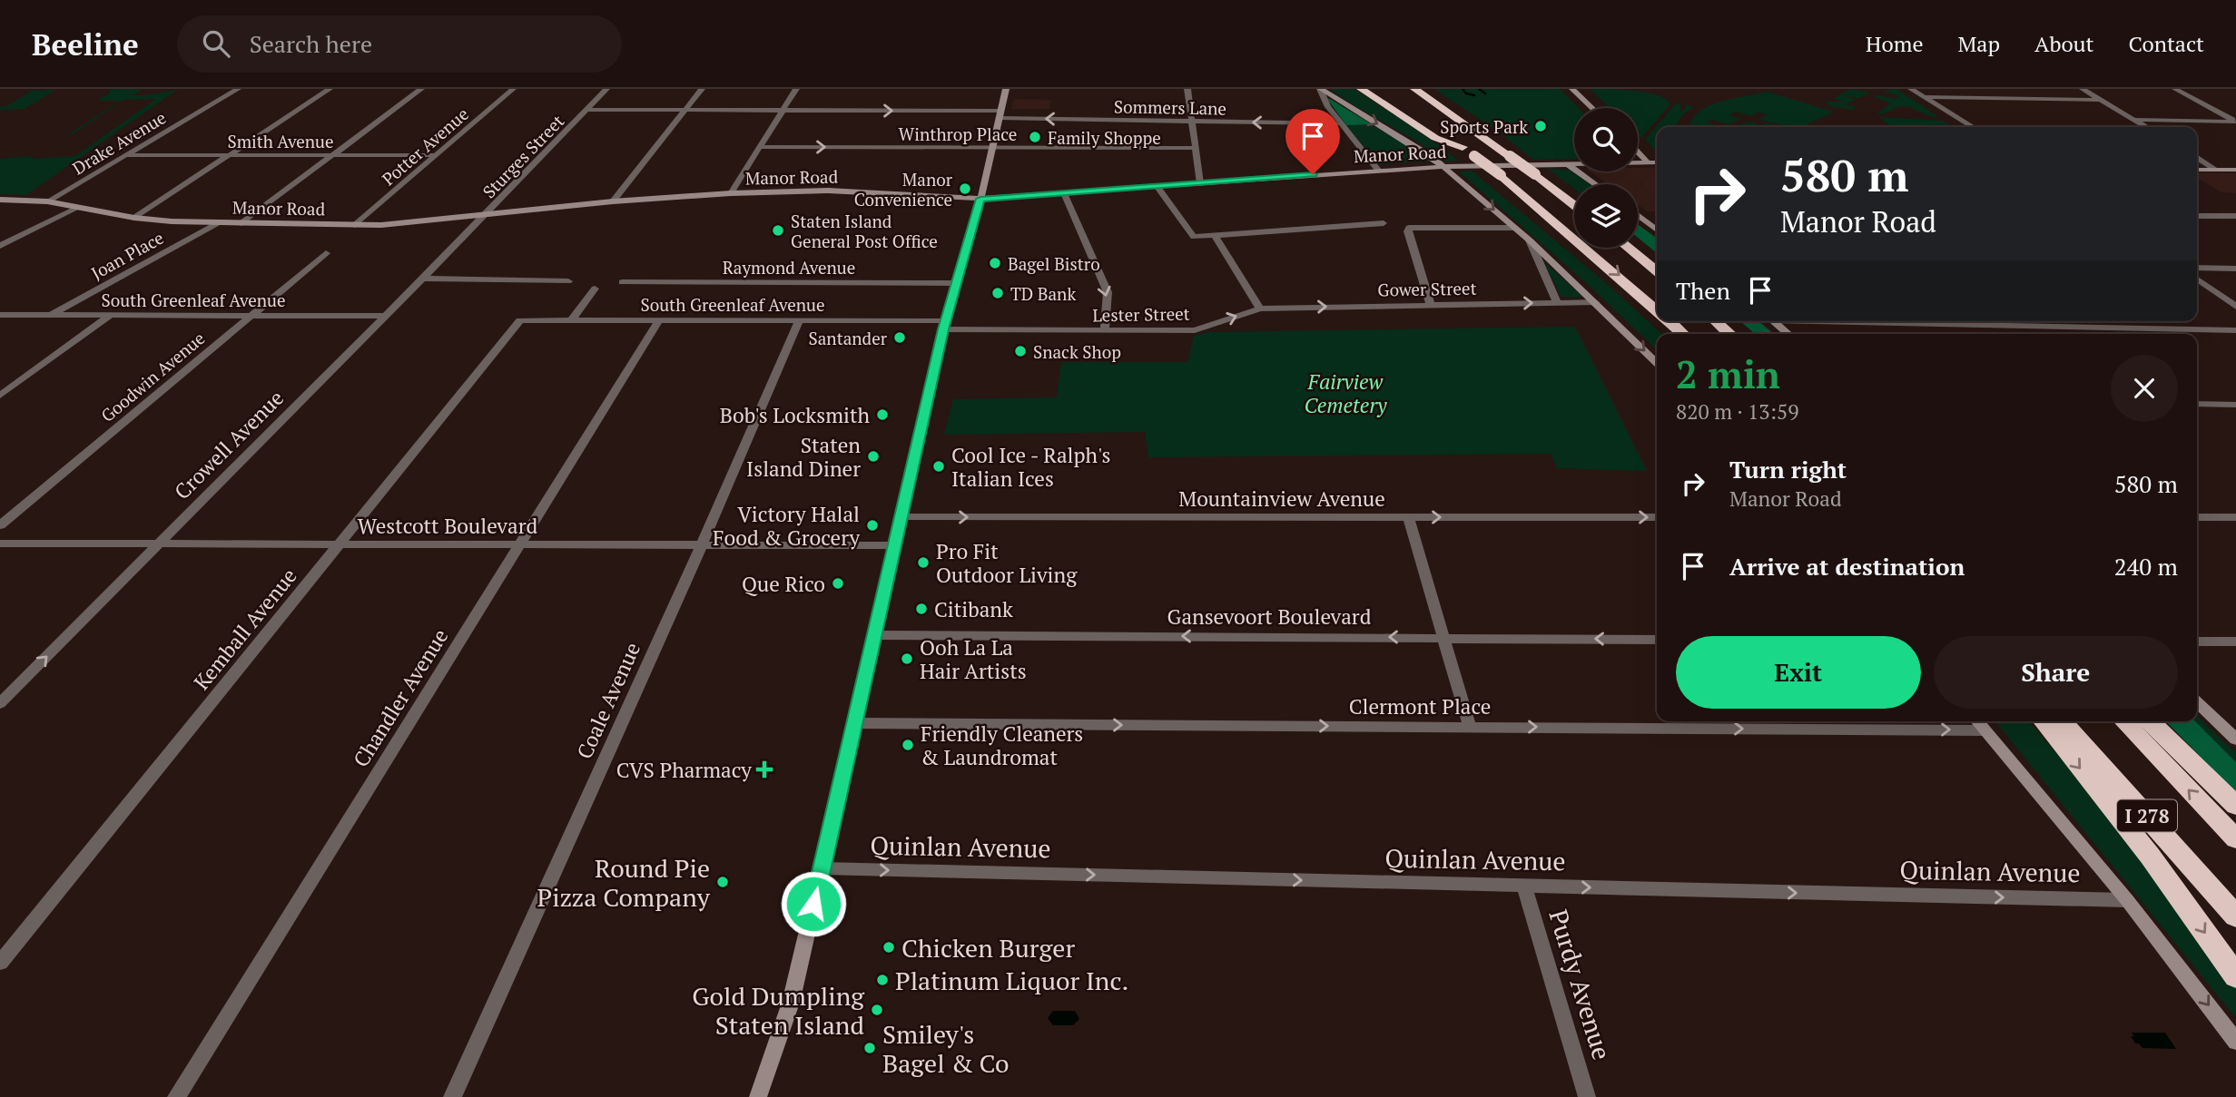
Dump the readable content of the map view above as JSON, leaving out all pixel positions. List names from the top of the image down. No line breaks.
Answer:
{"streets":{"highway":["I 278"],"street":["Sommers Lane","Winthrop Place","Smith Avenue","Drake Avenue","Potter Avenue","Manor Road","Sturges Street","Joan Place","Raymond Avenue","Gower Street","South Greenleaf Avenue","Lester Street","Goodwin Avenue","Crowell Avenue","Mountainview Avenue","Westcott Boulevard","Gansevoort Boulevard","Kemball Avenue","Chandler Avenue","Coale Avenue","Clermont Place","Quinlan Avenue","Purdy Avenue"]},"crossings":[["Sommers Lane","Sturges Street"],["Smith Avenue","Drake Avenue"],["Smith Avenue","Potter Avenue"],["Drake Avenue","Manor Road"],["Potter Avenue","Manor Road"],["Manor Road","Sturges Street"],["Manor Road","Joan Place"],["Manor Road","Crowell Avenue"],["Sturges Street","Crowell Avenue"],["Joan Place","South Greenleaf Avenue"],["Gower Street","Lester Street"],["South Greenleaf Avenue","Lester Street"],["South Greenleaf Avenue","Goodwin Avenue"],["South Greenleaf Avenue","Crowell Avenue"],["South Greenleaf Avenue","Kemball Avenue"],["South Greenleaf Avenue","Chandler Avenue"],["South Greenleaf Avenue","Coale Avenue"],["Crowell Avenue","Westcott Boulevard"],["Westcott Boulevard","Kemball Avenue"],["Westcott Boulevard","Chandler Avenue"],["Westcott Boulevard","Coale Avenue"],["Quinlan Avenue","Purdy Avenue"]],"one_way":["Winthrop Place","Lester Street","Mountainview Avenue","Gansevoort Boulevard","Clermont Place","Quinlan Avenue"],"parks":["Fairview Cemetery"],"places":{"other":["Sports Park","Family Shoppe","Manor Convenience","Staten Island General Post Office","Bagel Bistro","TD Bank","Santander","Snack Shop","Bob's Locksmith","Staten Island Diner","Cool Ice - Ralph's Italian Ices","Victory Halal Food & Grocery","Pro Fit Outdoor Living","Que Rico","Citibank","Ooh La La Hair Artists","Friendly Cleaners & Laundromat","Round Pie Pizza Company","Chicken Burger","Platinum Liquor Inc.","Gold Dumpling Staten Island","Smiley's Bagel & Co"],"health":["CVS Pharmacy"]},"page":{"header":"Beeline","search":"Search here","nav":["Home","Map","About","Contact"],"turn":["580 m","Manor Road"],"then":"Then","heading":["2 min","820 m · 13:59"],"list":[{"name":"Turn right","note":"Manor Road","value":"580 m"},{"name":"Arrive at destination","value":"240 m"}],"buttons":["Exit","Share"]}}
